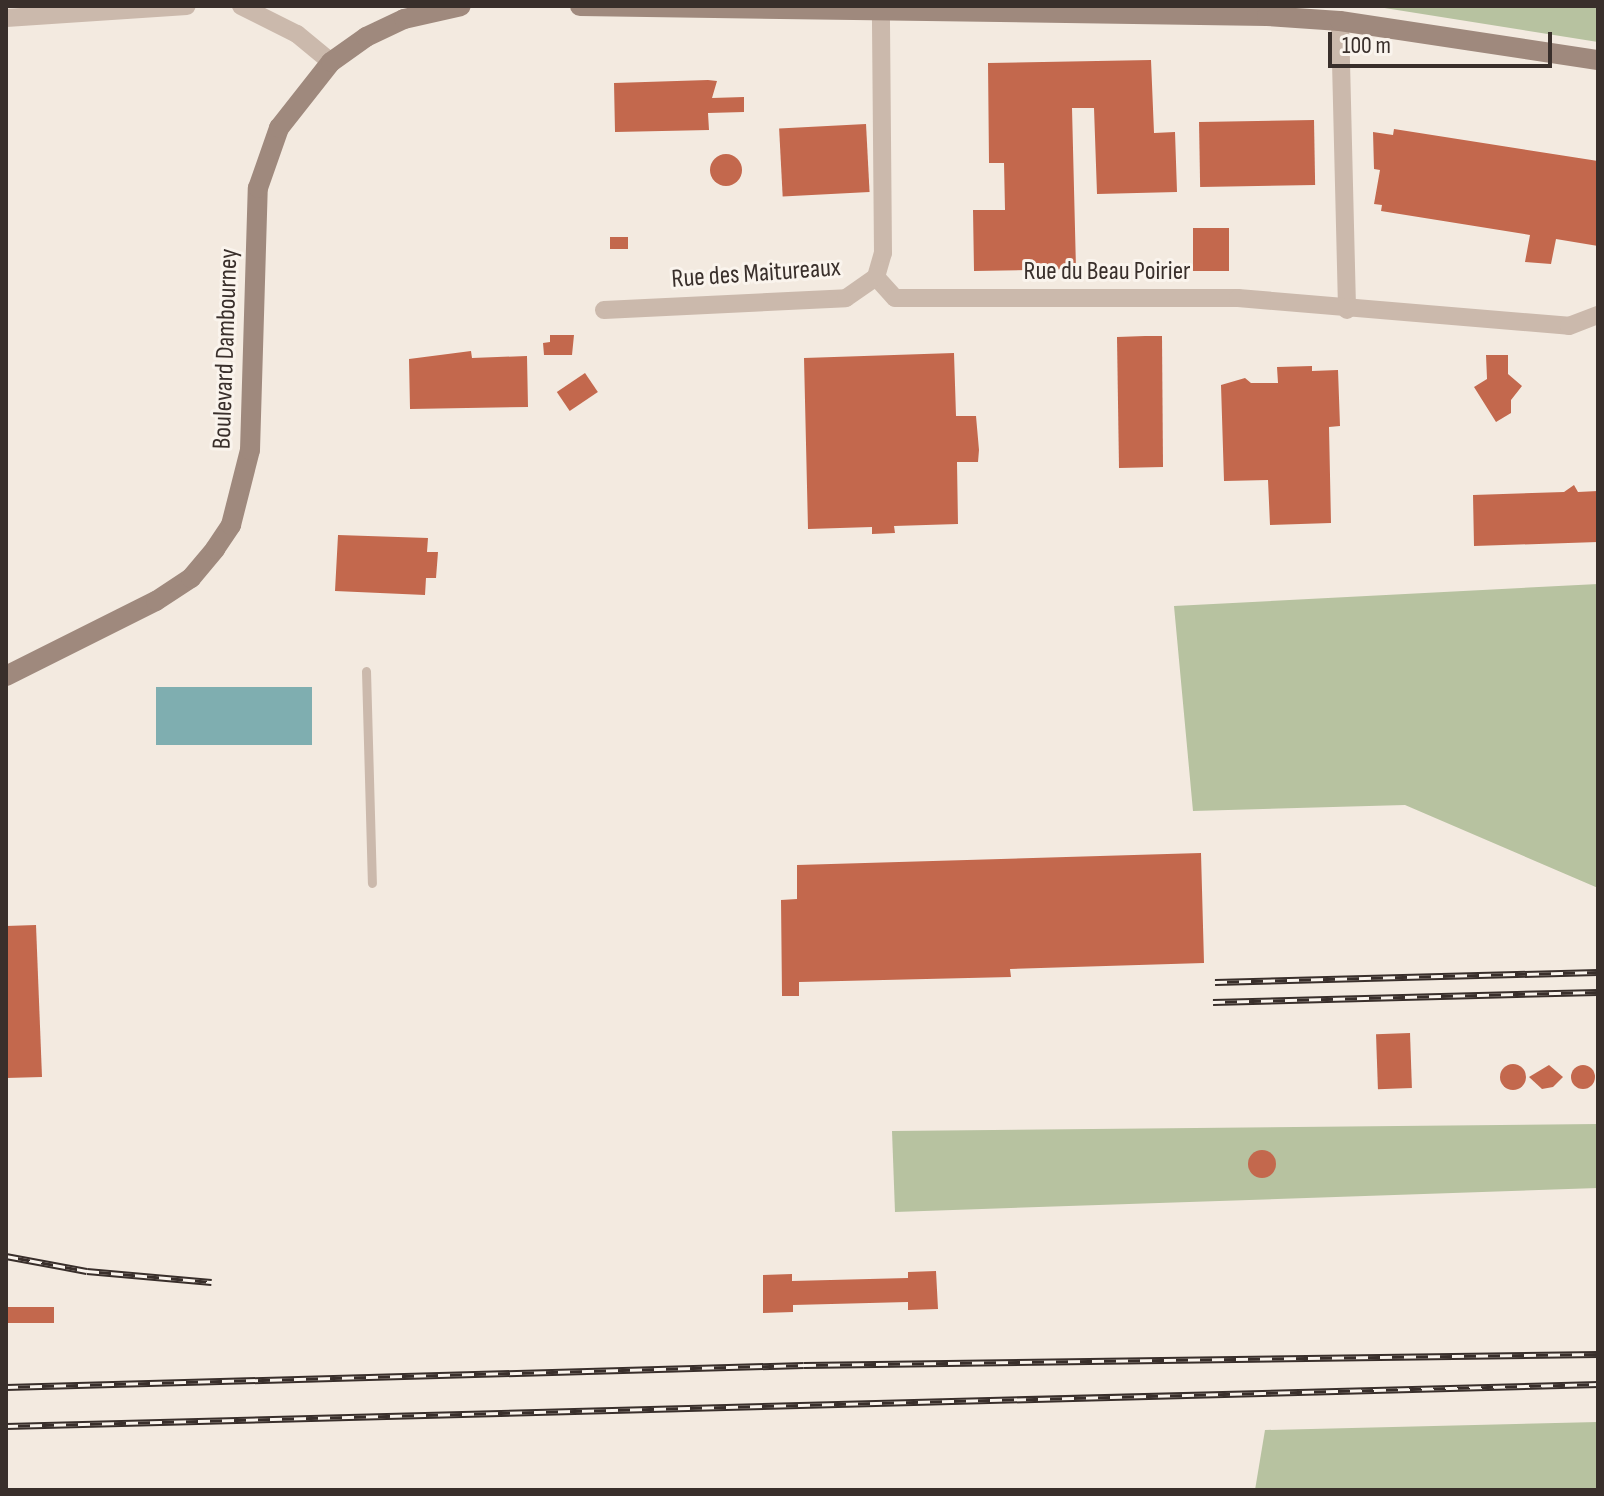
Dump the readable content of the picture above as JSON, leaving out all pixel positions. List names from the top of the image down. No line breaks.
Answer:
{"streets":{"street":["Rue du Beau Poirier","Rue des Maitureaux","Boulevard Dambourney"]},"crossings":[["Rue du Beau Poirier","Rue des Maitureaux"]],"scale_bar":"100 m"}
